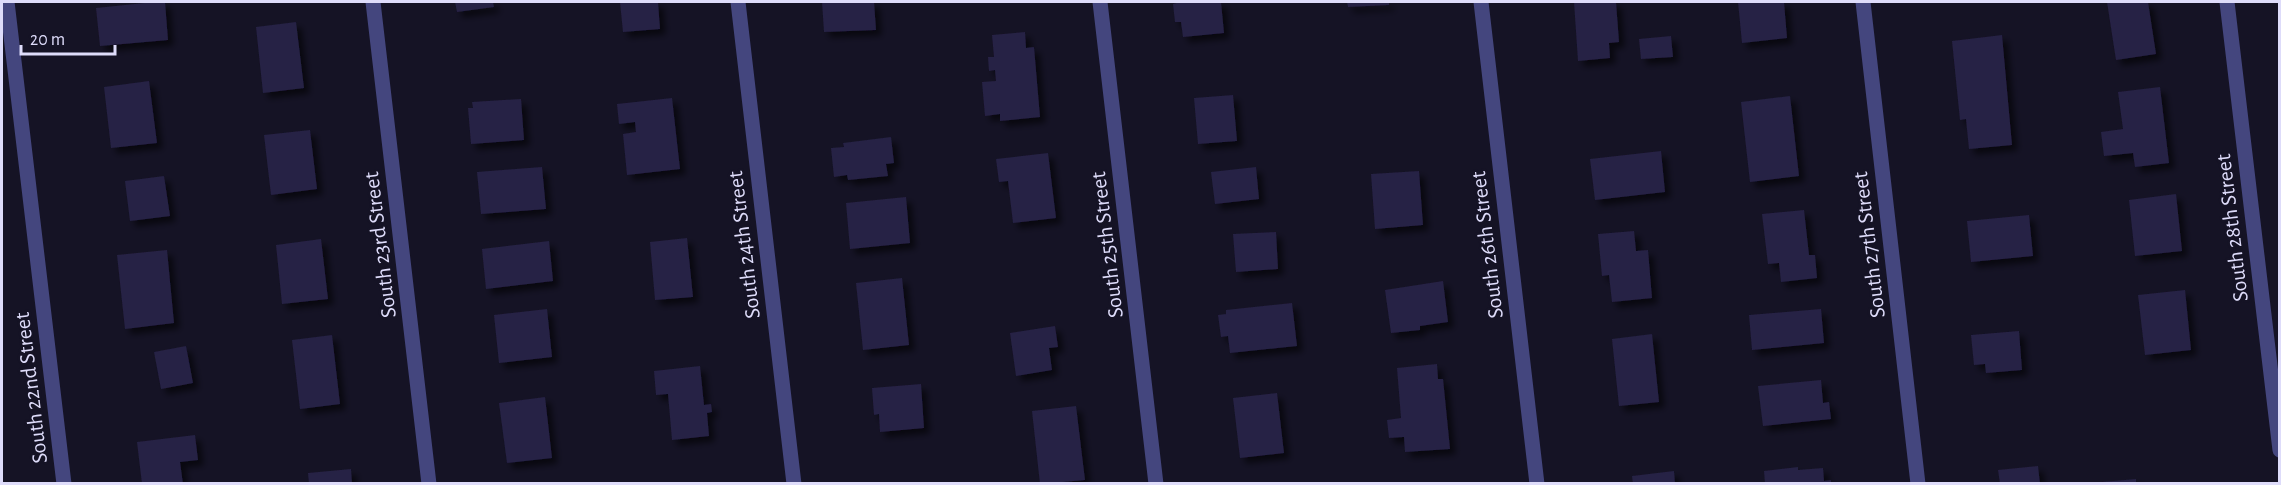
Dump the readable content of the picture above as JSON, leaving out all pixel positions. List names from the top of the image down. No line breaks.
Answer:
{"streets":{"street":["South 28th Street","South 23rd Street","South 24th Street","South 25th Street","South 26th Street","South 27th Street","South 22nd Street"]},"scale_bar":"20 m"}
